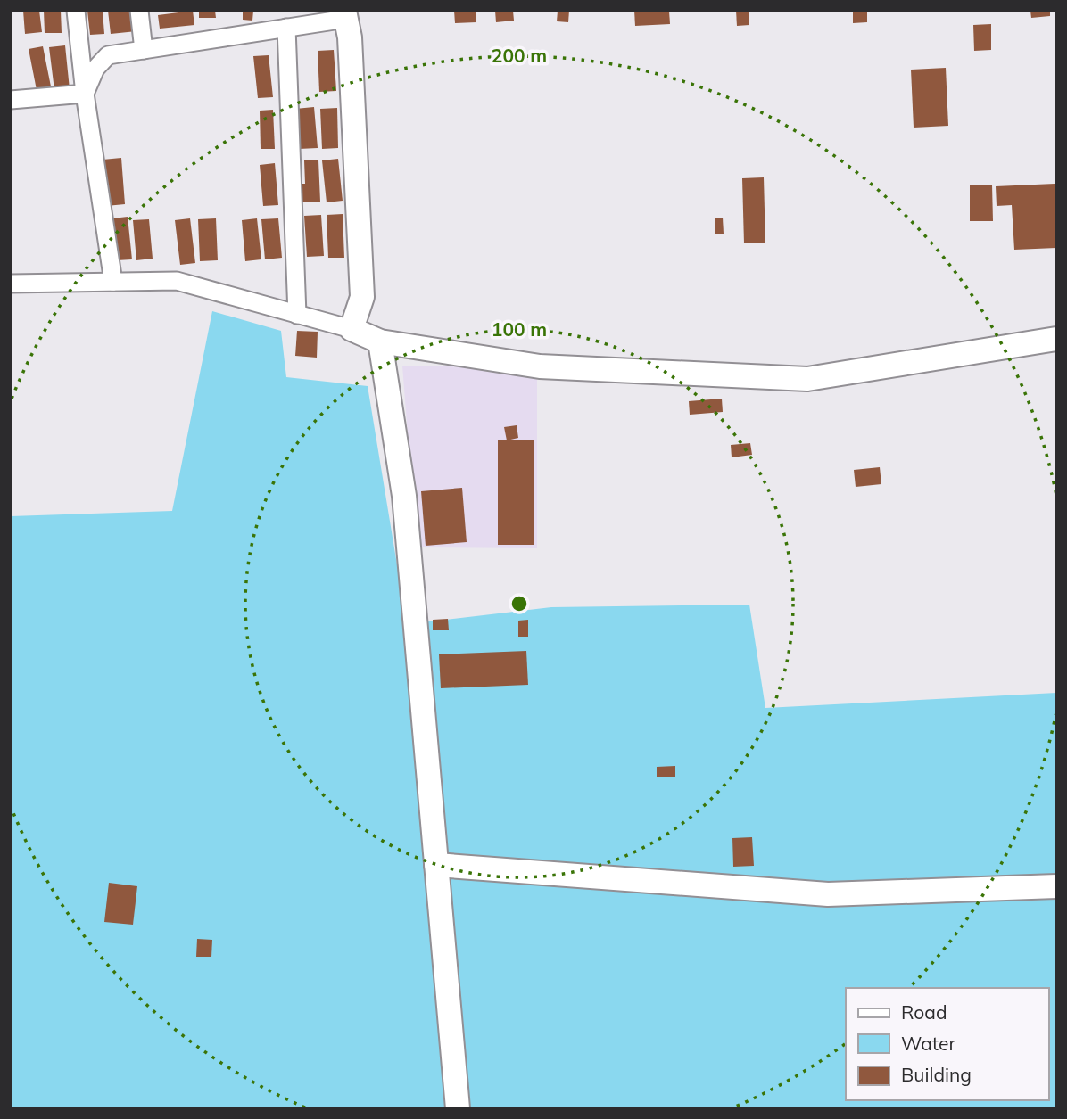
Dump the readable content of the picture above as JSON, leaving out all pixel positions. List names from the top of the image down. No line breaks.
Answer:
{"legend":["Road","Water","Building"],"rings":["200 m","100 m"]}
